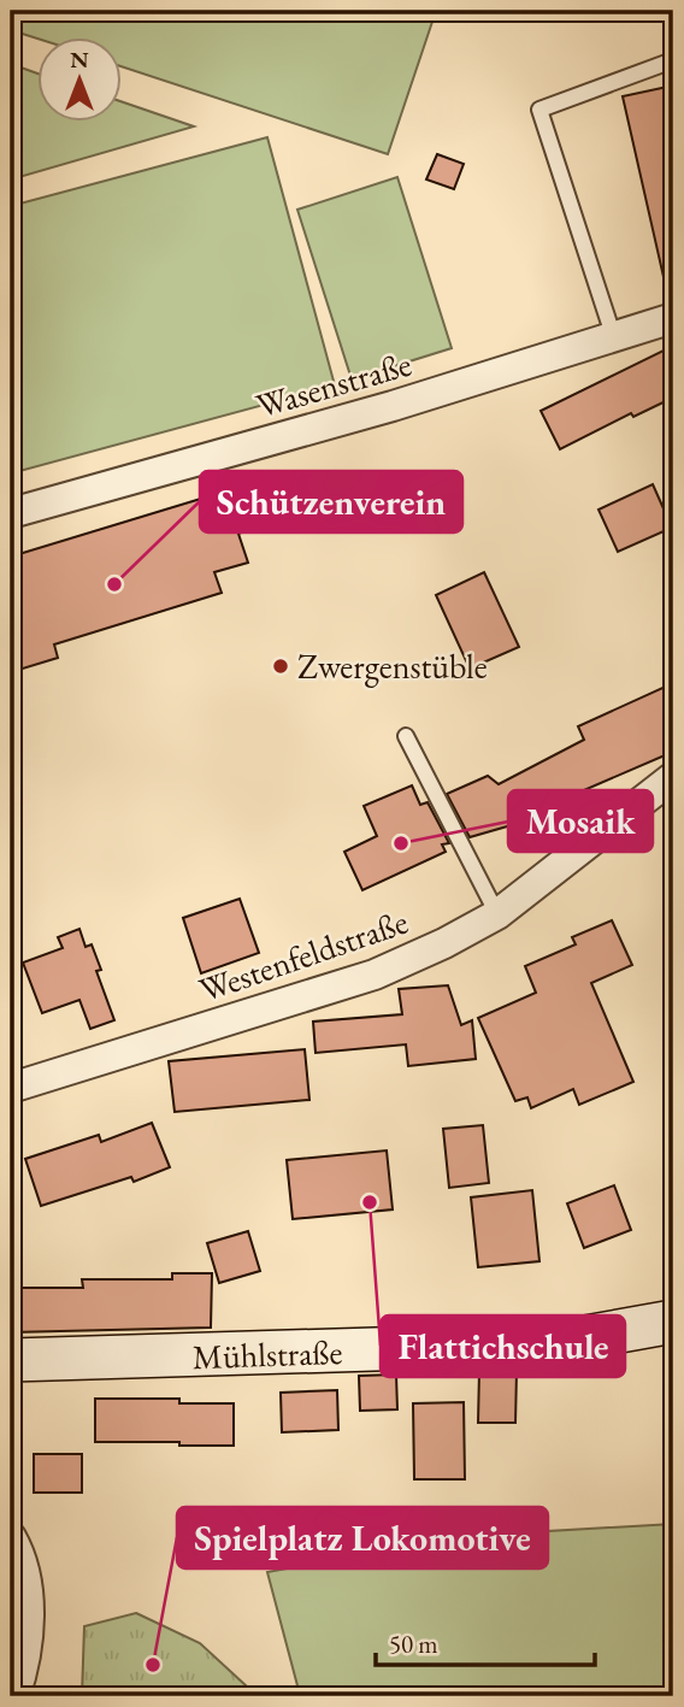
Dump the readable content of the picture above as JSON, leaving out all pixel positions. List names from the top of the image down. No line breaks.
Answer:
{"streets":{"main road":["Mühlstraße"],"street":["Wasenstraße","Westenfeldstraße"]},"places":["Schützenverein","Zwergenstüble","Mosaik","Flattichschule","Spielplatz Lokomotive"],"scale_bar":"50 m","north":"top"}
